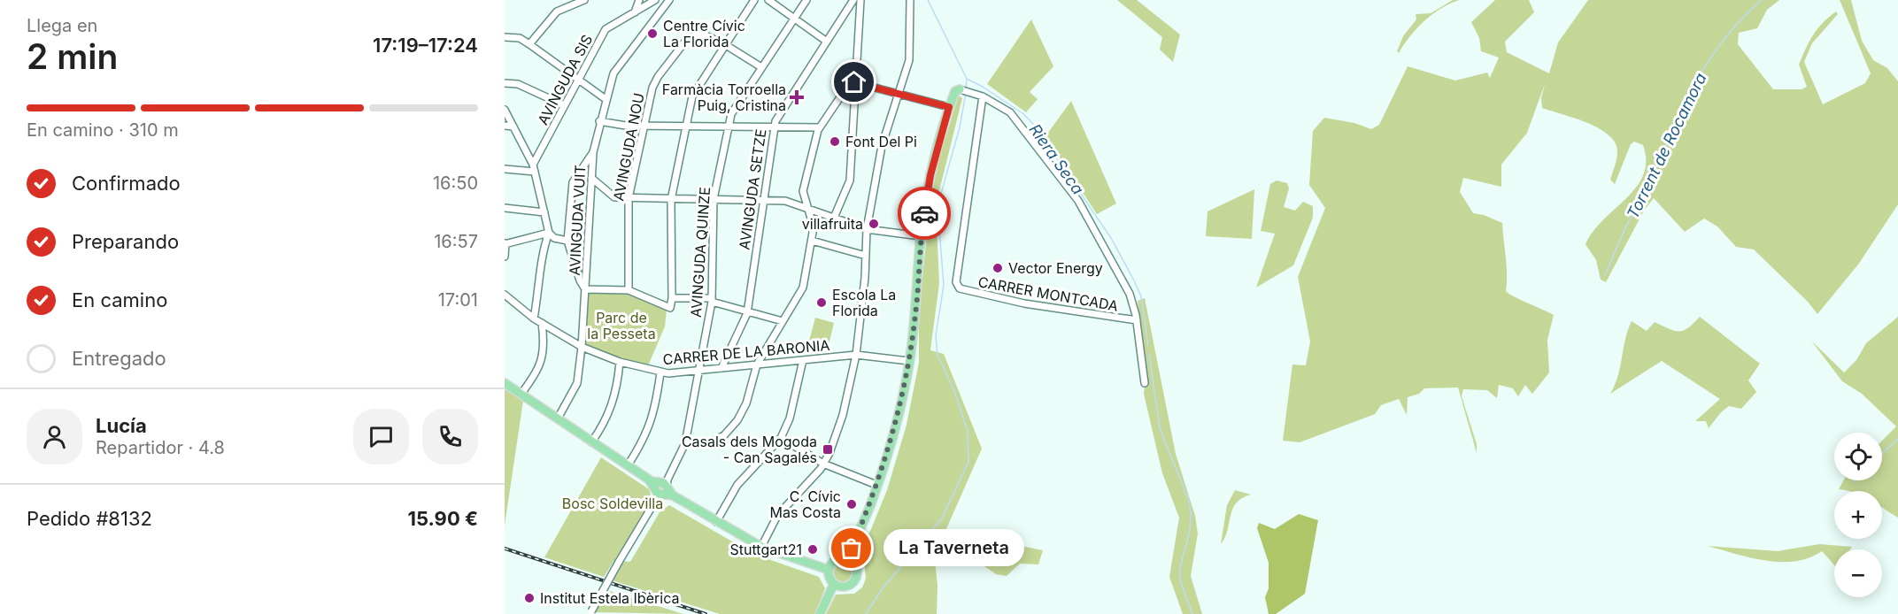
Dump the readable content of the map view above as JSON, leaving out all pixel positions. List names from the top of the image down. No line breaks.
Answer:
{"streets":{"street":["AVINGUDA SIS","AVINGUDA NOU","AVINGUDA SETZE","AVINGUDA VUIT","AVINGUDA QUINZE","CARRER MONTCADA","CARRER DE LA BARONIA"]},"crossings":[["AVINGUDA NOU","AVINGUDA QUINZE"],["AVINGUDA SETZE","CARRER DE LA BARONIA"],["AVINGUDA VUIT","CARRER DE LA BARONIA"],["AVINGUDA QUINZE","CARRER DE LA BARONIA"]],"water":["Torrent de Rocamora","Riera Seca"],"parks":["Parc de la Pesseta","Bosc Soldevilla"],"places":{"other":["Centre Cívic La Florida","Font Del Pi","villafruita","Vector Energy","Escola La Florida","C. Cívic Mas Costa","La Taverneta","Stuttgart21","Institut Estela Ibèrica"],"health":["Farmàcia Torroella Puig, Cristina"],"transit":["Casals dels Mogoda - Can Sagalés"]},"page":{"heading":["2 min","Llega en","17:19–17:24"],"panel":["Lucía","Repartidor · 4.8","Pedido #8132","15.90 €"],"bar":"En camino · 310 m","list":[["Confirmado","16:50"],["Preparando","16:57"],["En camino","17:01"],"Entregado"],"map_buttons":["+","−"],"bubble":"La Taverneta"}}
